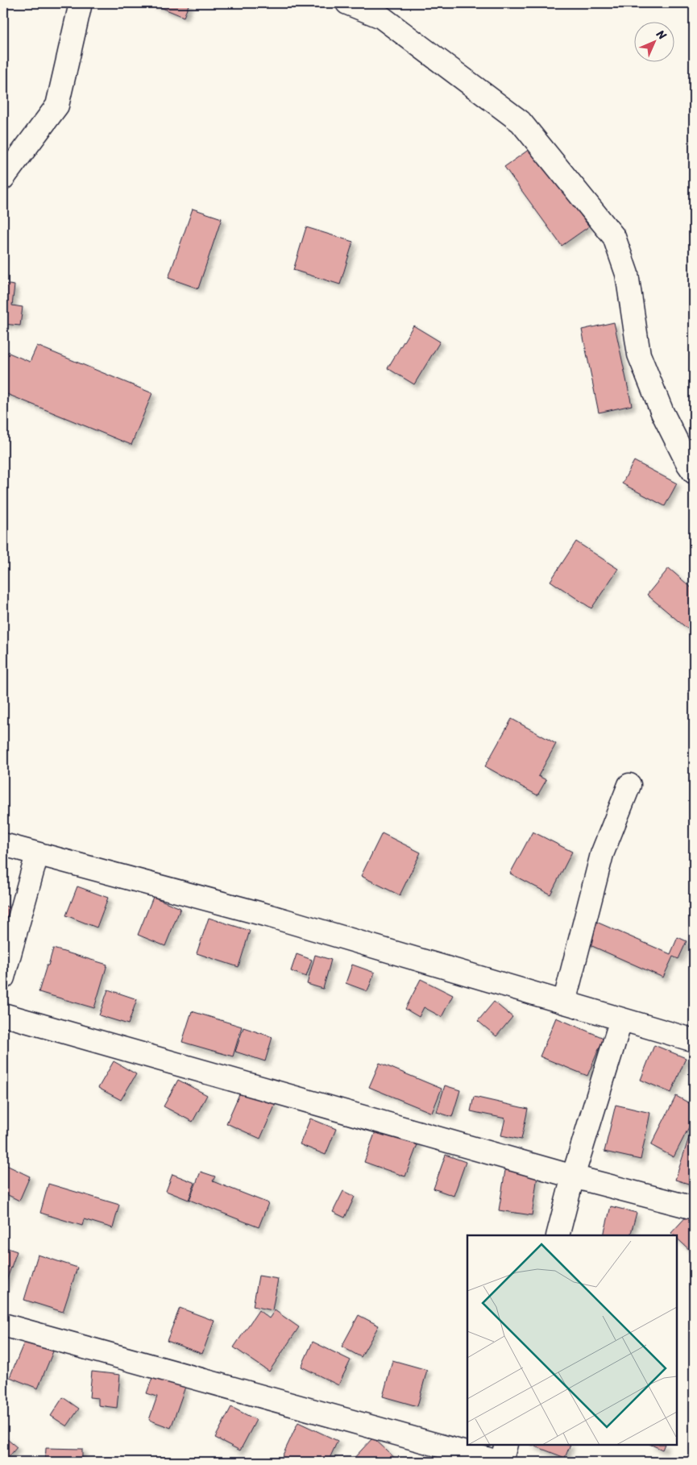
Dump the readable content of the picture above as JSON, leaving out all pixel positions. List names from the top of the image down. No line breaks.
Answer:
{"north":"top right"}
